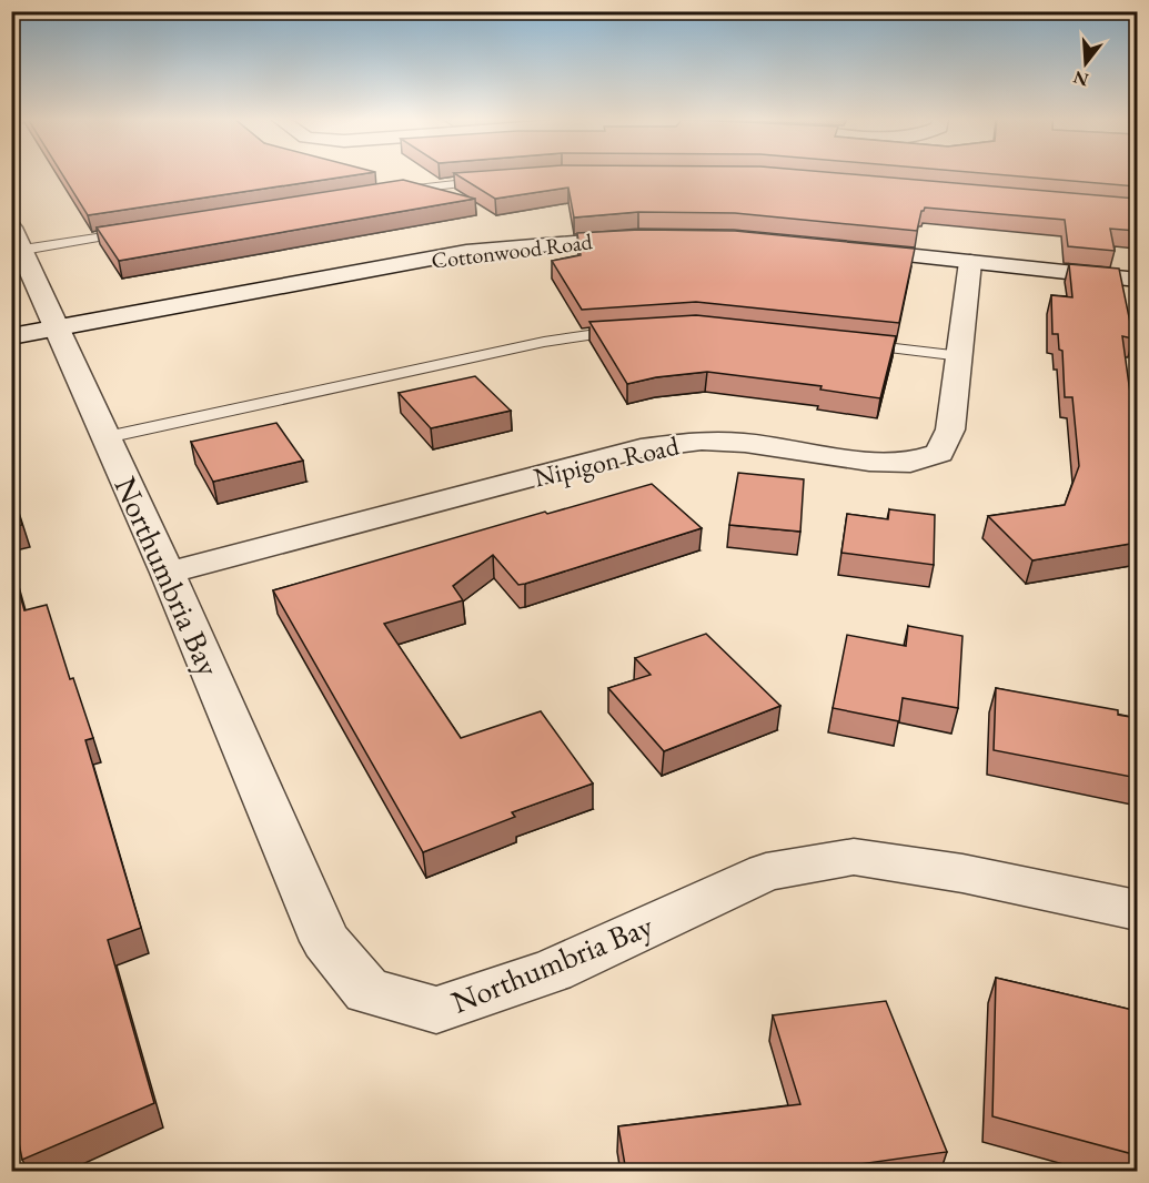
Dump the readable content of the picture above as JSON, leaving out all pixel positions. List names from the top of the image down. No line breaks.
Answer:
{"streets":{"street":["Cottonwood Road","Nipigon Road","Northumbria Bay"]},"crossings":[["Cottonwood Road","Northumbria Bay"],["Nipigon Road","Northumbria Bay"]],"north":"bottom"}
